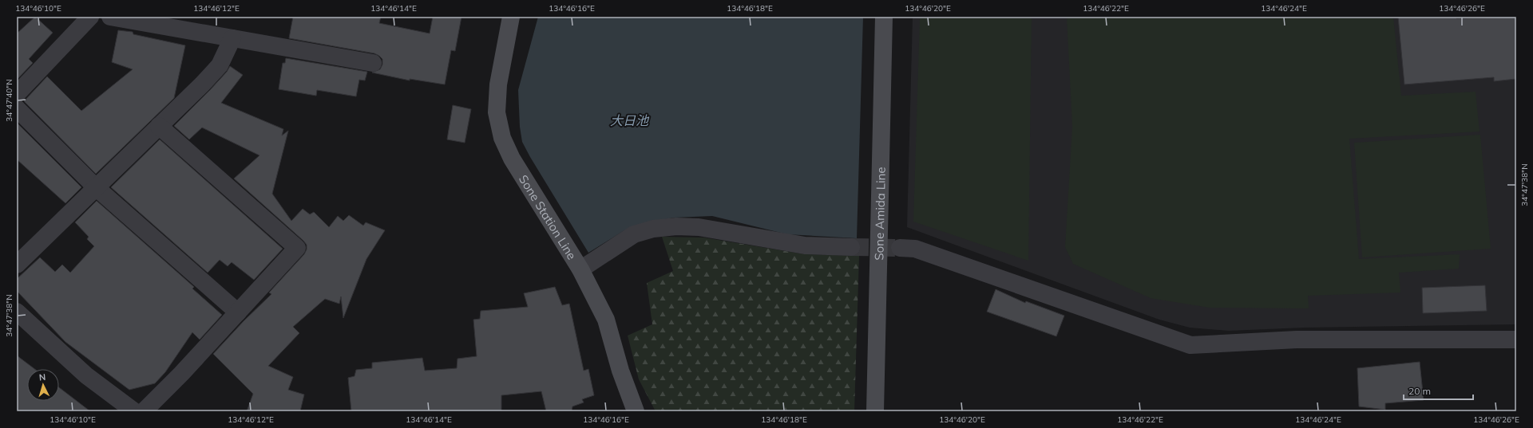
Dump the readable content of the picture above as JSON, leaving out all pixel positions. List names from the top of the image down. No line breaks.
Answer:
{"streets":{"main road":["Sone Amida Line","Sone Station Line"]},"water":["大日池"],"scale_bar":"20 m","north":"top","coordinates":["134°46'10\"E","134°46'12\"E","134°46'14\"E","134°46'16\"E","134°46'18\"E","134°46'20\"E","134°46'22\"E","134°46'24\"E","134°46'26\"E","34°47'40\"N","34°47'38\"N"]}
